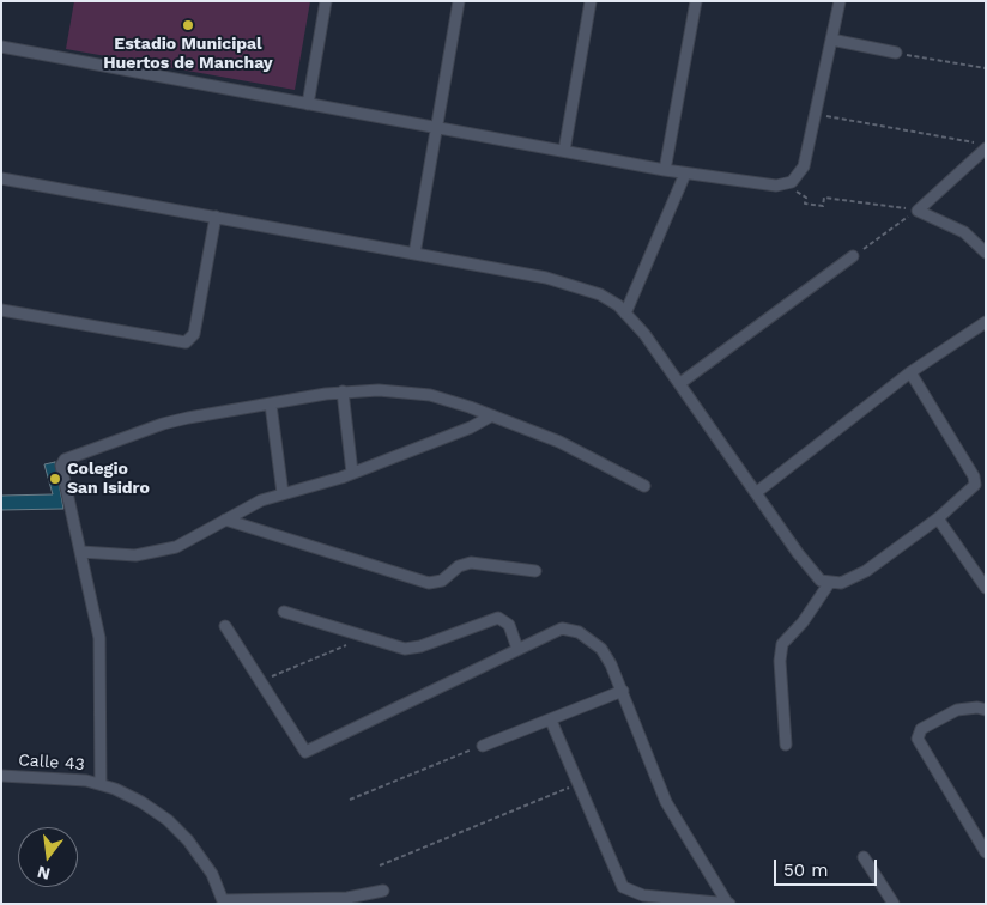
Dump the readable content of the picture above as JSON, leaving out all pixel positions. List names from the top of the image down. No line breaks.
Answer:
{"streets":{"street":["Calle 43"]},"places":["Estadio Municipal Huertos de Manchay","Colegio San Isidro"],"scale_bar":"50 m","north":"bottom"}
